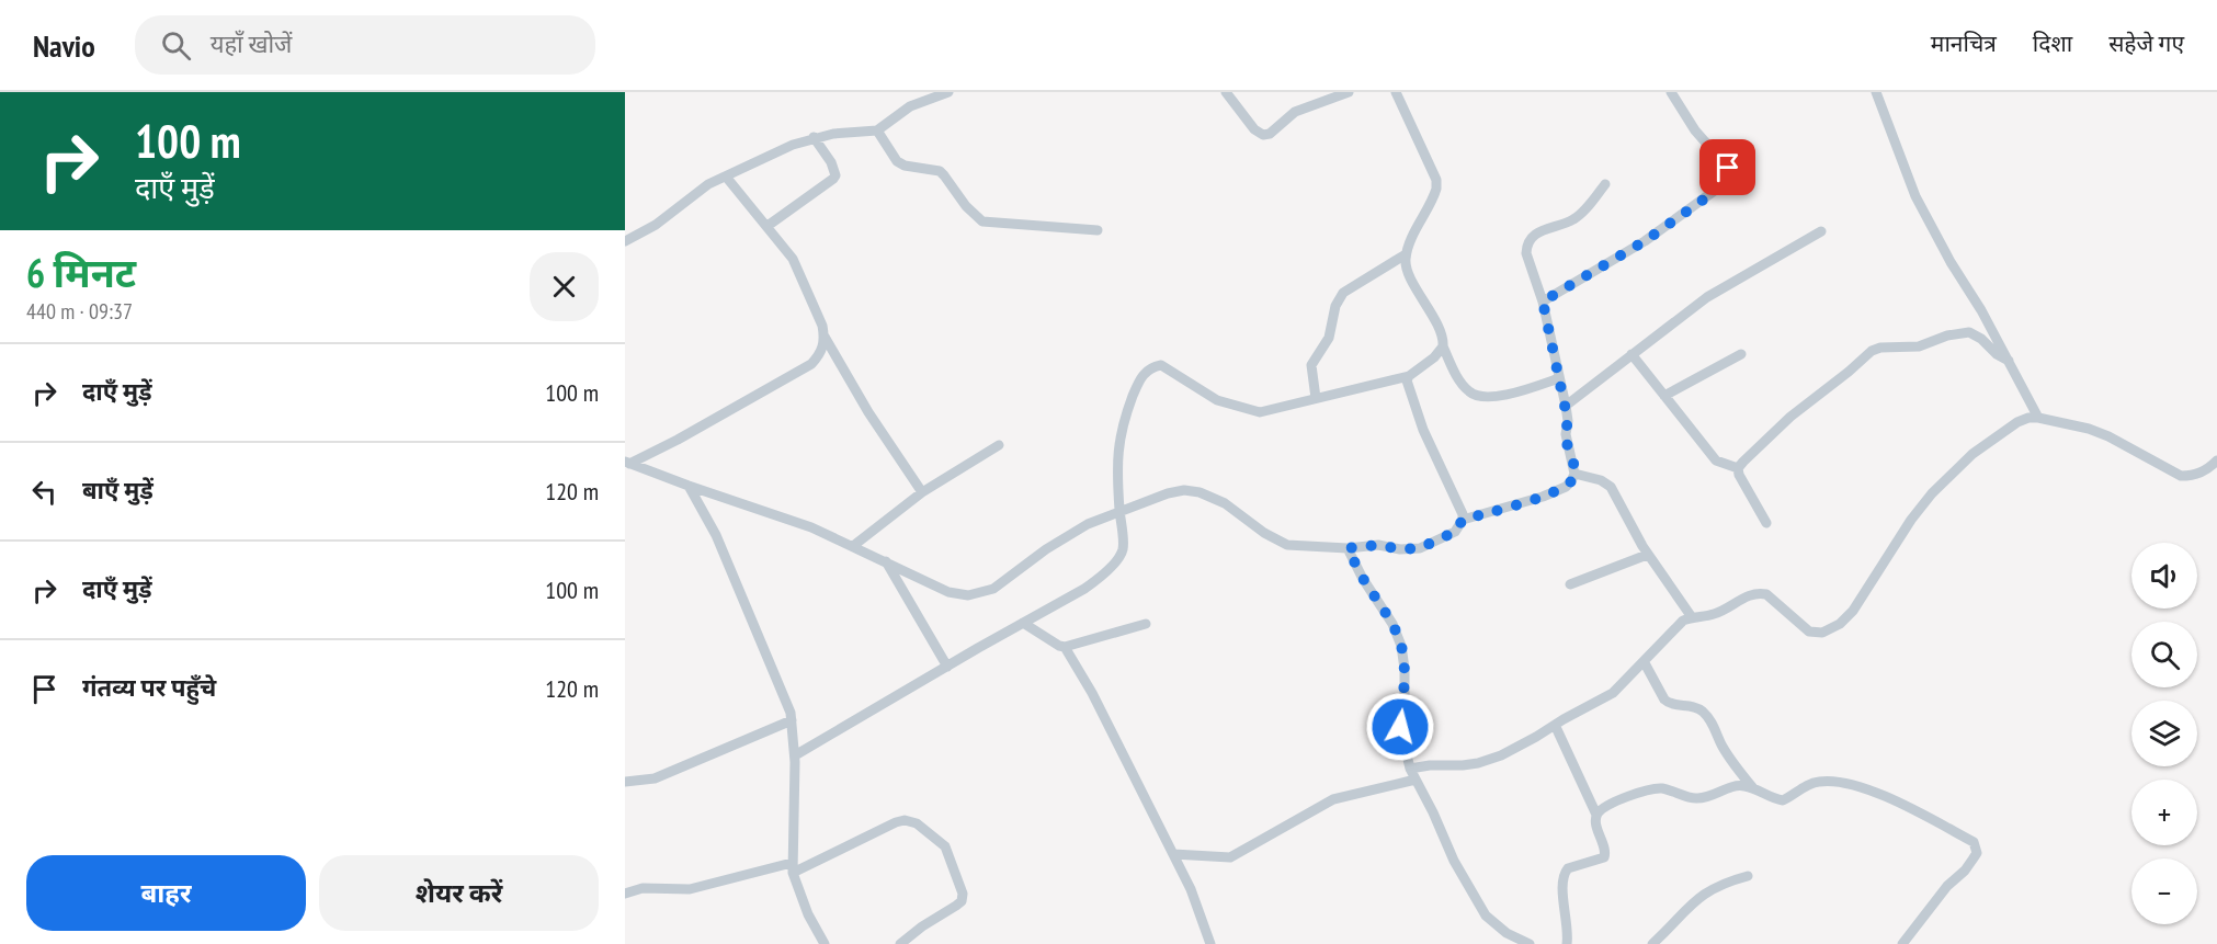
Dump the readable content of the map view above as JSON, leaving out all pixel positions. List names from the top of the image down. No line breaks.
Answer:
{"page":{"header":"Navio","search":"यहाँ खोजें","nav":["मानचित्र","दिशा","सहेजे गए"],"turn":["100 m","दाएँ मुड़ें"],"heading":["6 मिनट","440 m · 09:37"],"list":[{"name":"दाएँ मुड़ें","value":"100 m"},{"name":"बाएँ मुड़ें","value":"120 m"},{"name":"दाएँ मुड़ें","value":"100 m"},{"name":"गंतव्य पर पहुँचे","value":"120 m"}],"map_buttons":["+","−"],"buttons":["बाहर","शेयर करें"]}}
